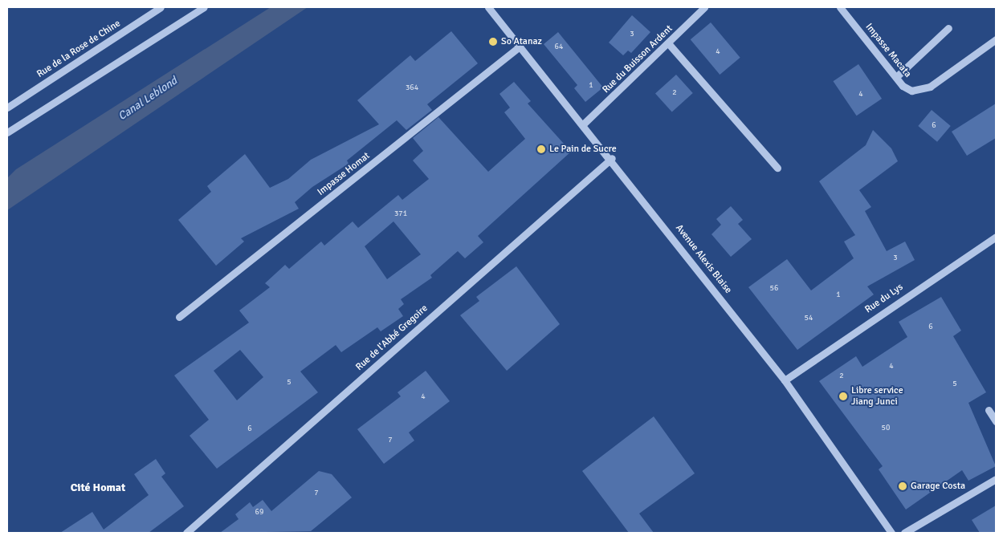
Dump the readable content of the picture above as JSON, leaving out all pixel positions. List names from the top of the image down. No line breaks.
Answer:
{"streets":{"street":["Rue de la Rose de Chine","Impasse Macata","Rue du Buisson Ardent","Impasse Homat","Avenue Alexis Blaise","Rue du Lys","Rue de l'Abbé Gregoire"]},"crossings":[["Rue du Buisson Ardent","Avenue Alexis Blaise"],["Impasse Homat","Avenue Alexis Blaise"],["Avenue Alexis Blaise","Rue du Lys"],["Avenue Alexis Blaise","Rue de l'Abbé Gregoire"]],"districts":["Cité Homat"],"water":["Canal Leblond"],"places":["So Atanaz","Le Pain de Sucre","Libre service Jiang Junci","Garage Costa"],"house_numbers":["3","64","4","1","364","2","4","6","371","3","56","1","54","6","4","2","5","5","4","50","6","7","7","69"]}
